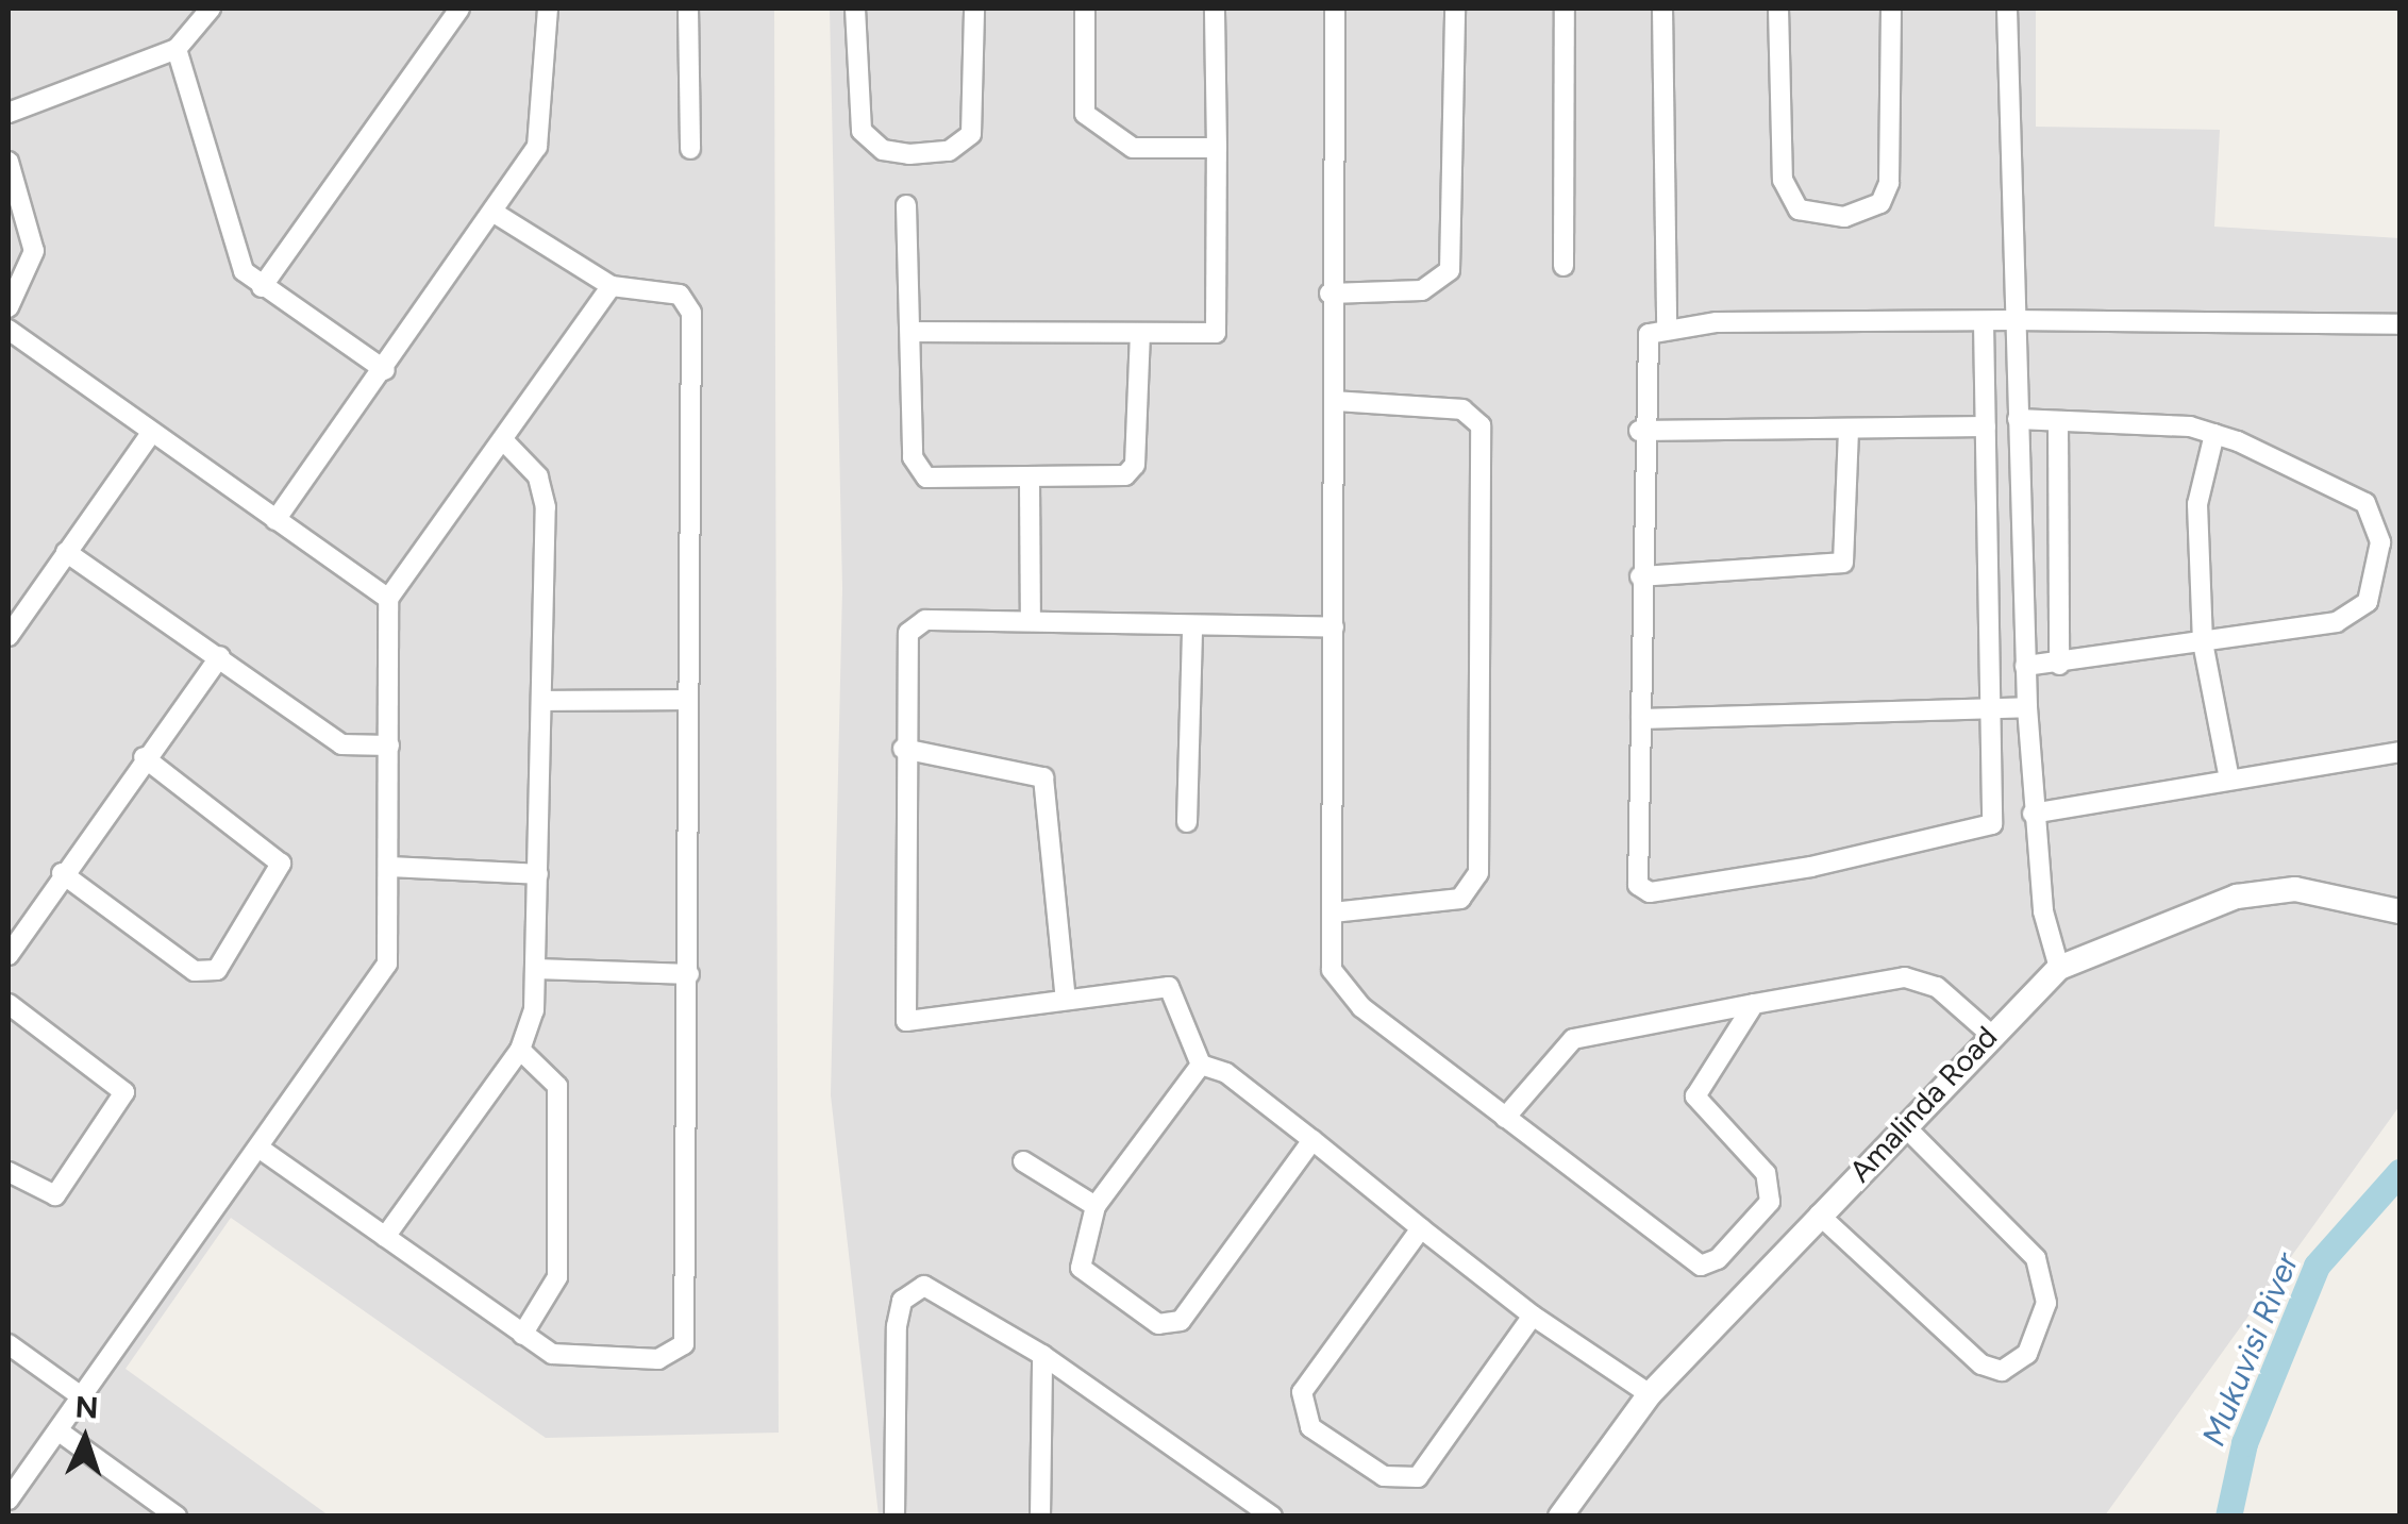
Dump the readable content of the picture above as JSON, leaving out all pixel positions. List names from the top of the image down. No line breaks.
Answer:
{"streets":{"street":["Amalinda Road"]},"water":["Mukuvisi River"],"north":"top"}
